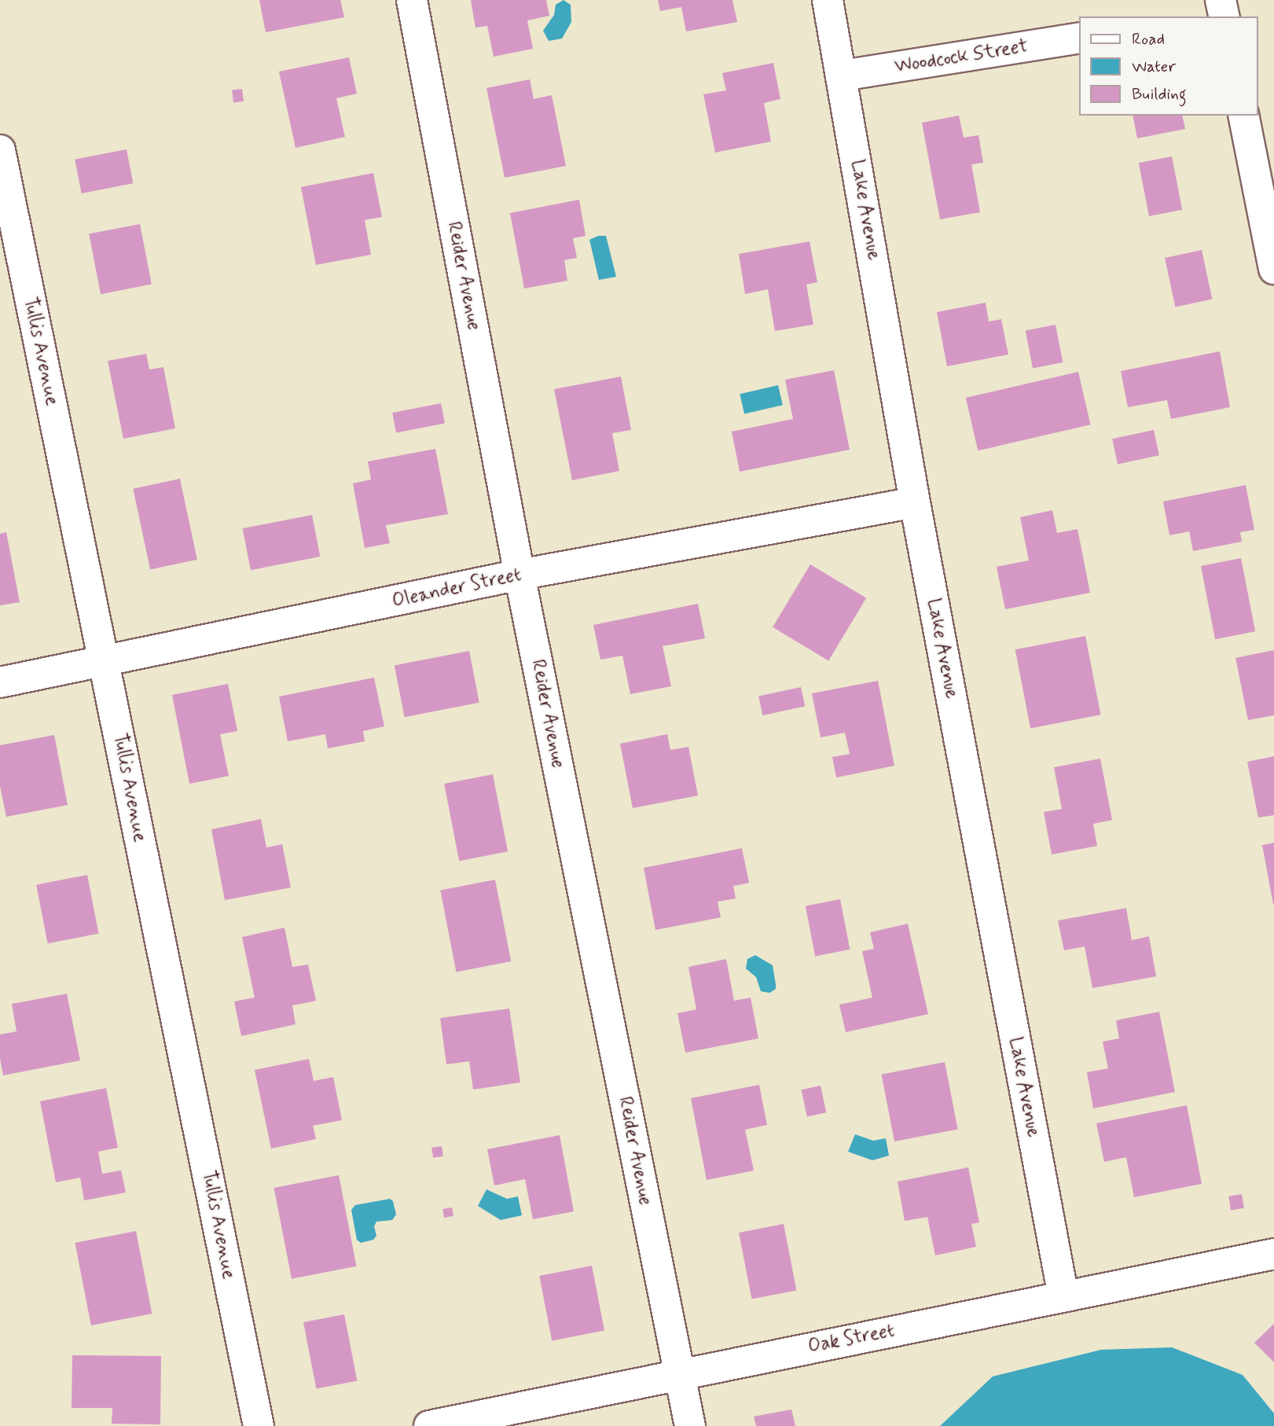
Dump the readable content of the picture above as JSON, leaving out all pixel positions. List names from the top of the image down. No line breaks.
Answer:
{"streets":{"street":["Woodcock Street","Lake Avenue","Reider Avenue","Tullis Avenue","Oleander Street","Oak Street"]},"crossings":[["Woodcock Street","Lake Avenue"],["Lake Avenue","Oleander Street"],["Lake Avenue","Oak Street"],["Reider Avenue","Oleander Street"],["Reider Avenue","Oak Street"],["Tullis Avenue","Oleander Street"]],"legend":["Road","Water","Building"]}
